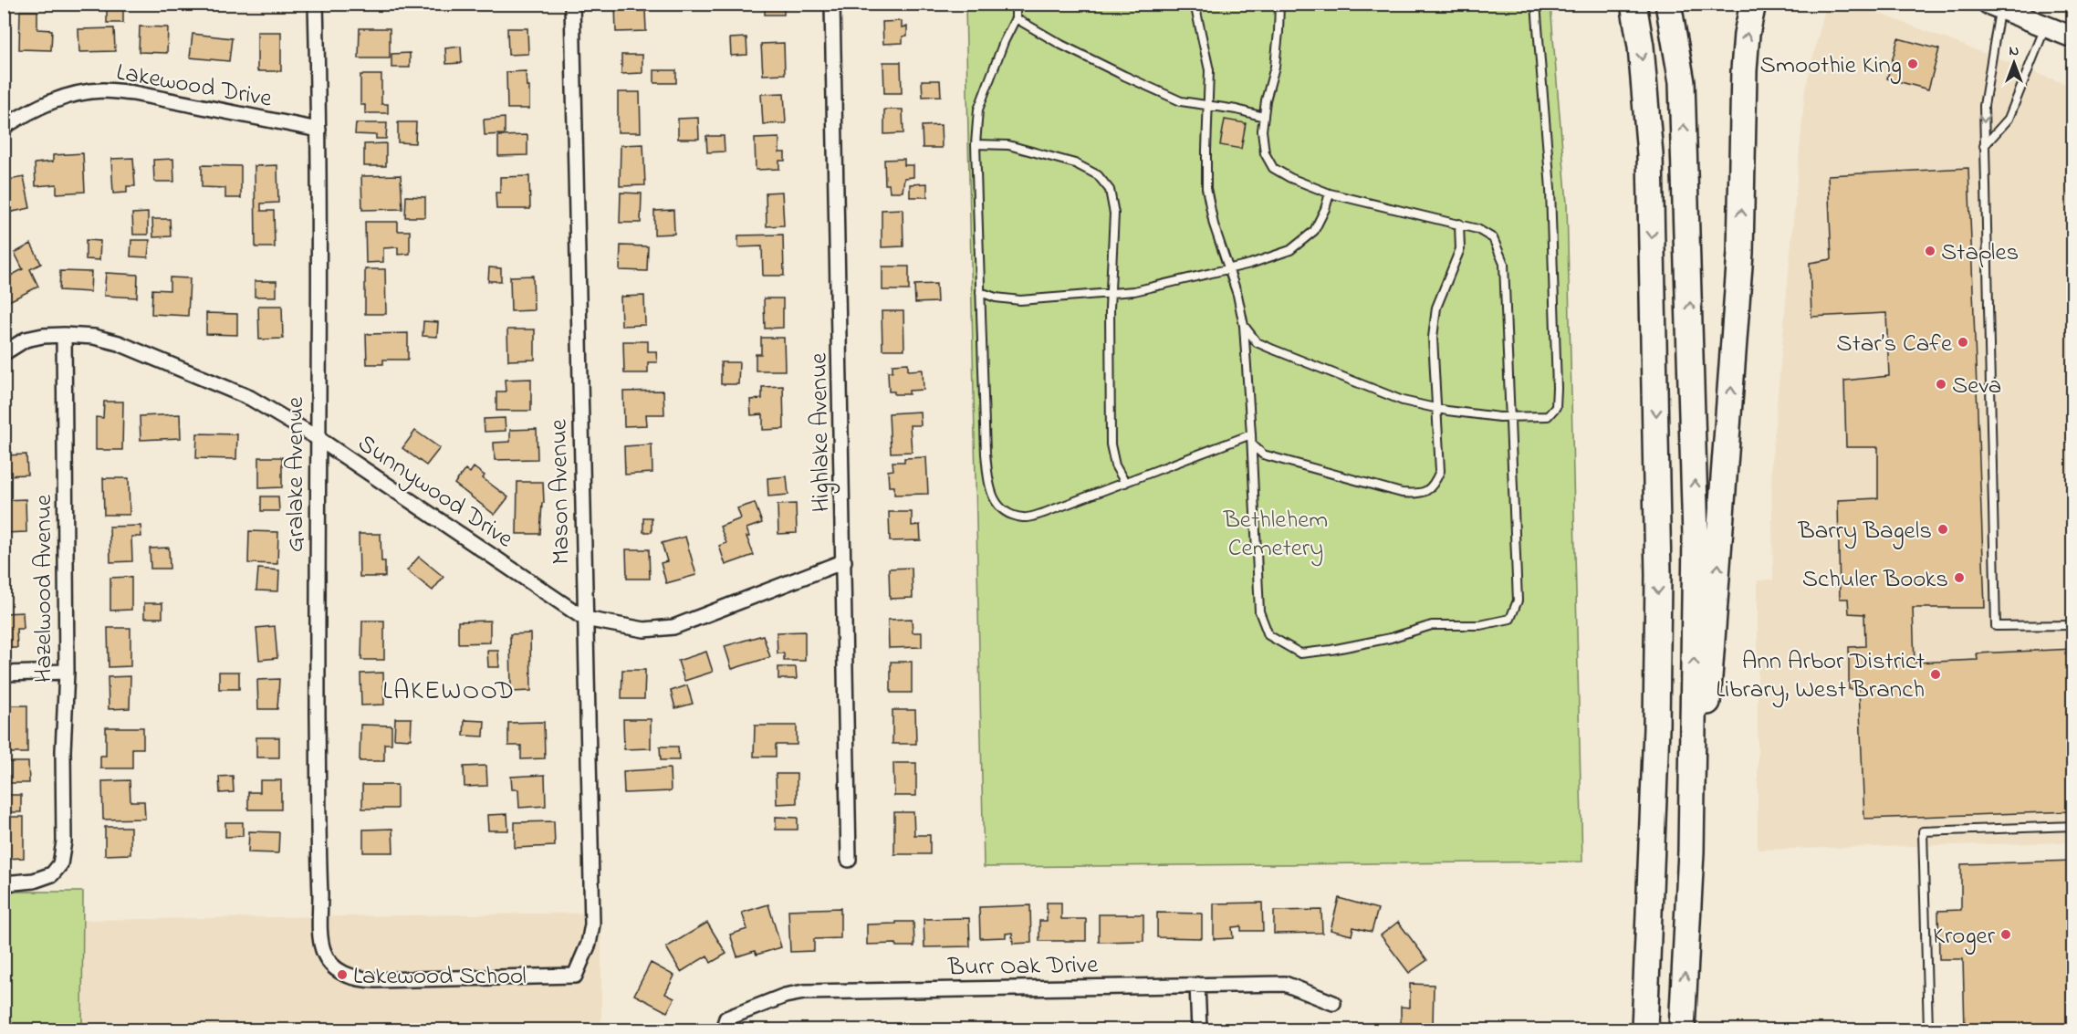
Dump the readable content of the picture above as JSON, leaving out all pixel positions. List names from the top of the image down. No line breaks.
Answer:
{"streets":{"street":["Lakewood Drive","Highlake Avenue","Gralake Avenue","Sunnywood Drive","Mason Avenue","Hazelwood Avenue","Burr Oak Drive"]},"crossings":[["Lakewood Drive","Gralake Avenue"],["Highlake Avenue","Sunnywood Drive"],["Gralake Avenue","Sunnywood Drive"],["Gralake Avenue","Mason Avenue"],["Sunnywood Drive","Mason Avenue"],["Sunnywood Drive","Hazelwood Avenue"]],"districts":["LAKEWOOD"],"parks":["Bethlehem Cemetery"],"places":["Smoothie King","Staples","Star’s Cafe","Seva","Barry Bagels","Schuler Books","Ann Arbor District Library, West Branch","Kroger","Lakewood School"],"north":"top"}
